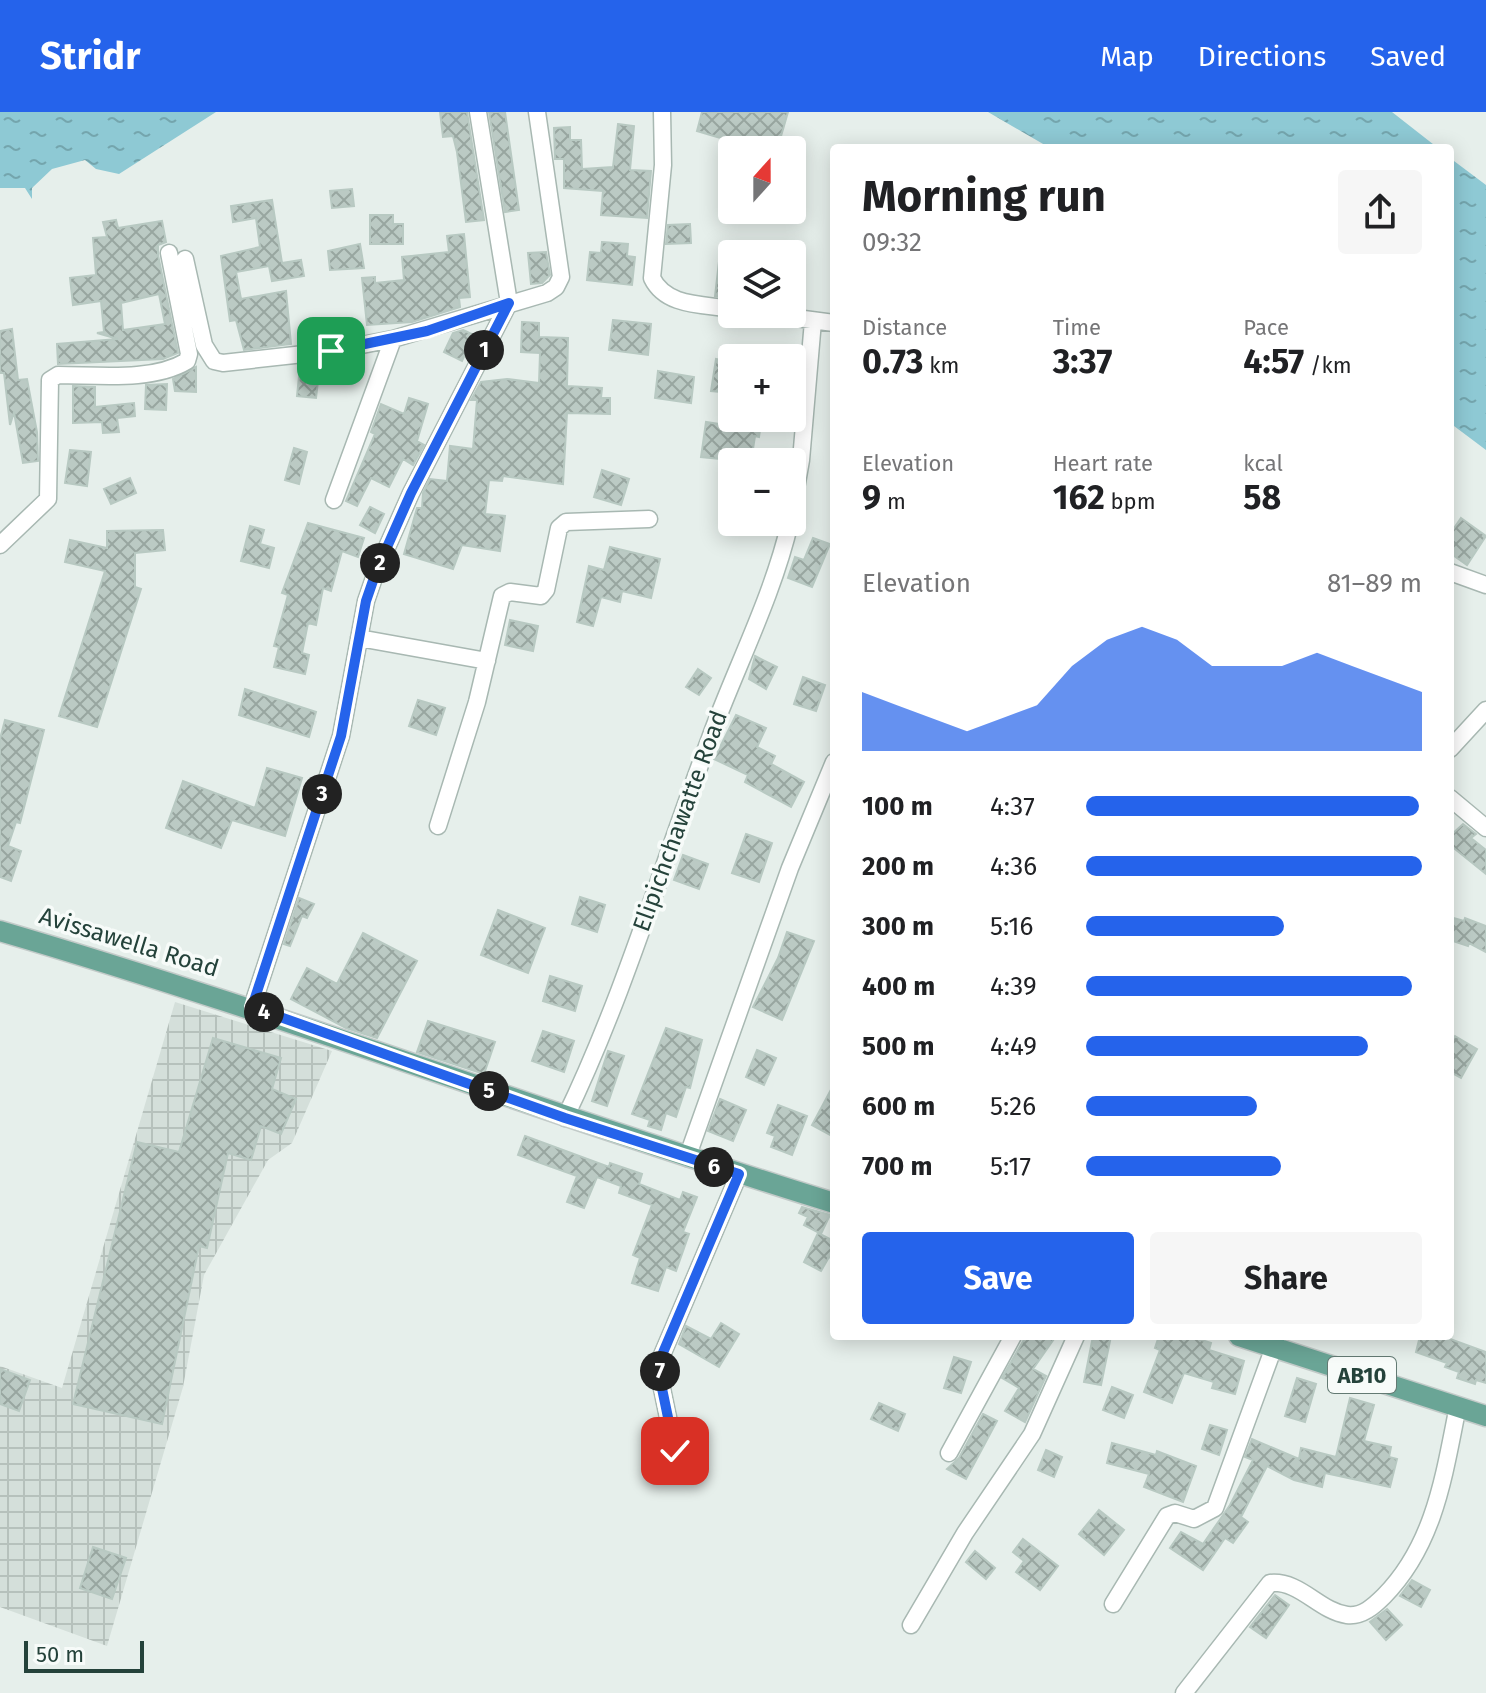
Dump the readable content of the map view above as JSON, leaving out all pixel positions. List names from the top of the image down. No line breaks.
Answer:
{"streets":{"main road":["Avissawella Road","AB10"],"street":["Elipichchawatte Road"]},"crossings":[["Elipichchawatte Road","Avissawella Road"]],"scale_bar":"50 m","north":"top","page":{"header":"Stridr","nav":["Map","Directions","Saved"],"map_buttons":["+","−"],"heading":["Morning run","09:32"],"stats":[["Distance","0.73 km"],["Time","3:37"],["Pace","4:57 /km"],["Elevation","9 m"],["Heart rate","162 bpm"],["kcal","58"]],"pins":["1","2","3","4","5","6","7"],"chart":["Elevation","81–89 m"],"list":[{"name":"100 m","note":"4:37"},{"name":"200 m","note":"4:36"},{"name":"300 m","note":"5:16"},{"name":"400 m","note":"4:39"},{"name":"500 m","note":"4:49"},{"name":"600 m","note":"5:26"},{"name":"700 m","note":"5:17"}],"buttons":["Save","Share"],"scale":"50 m"}}
